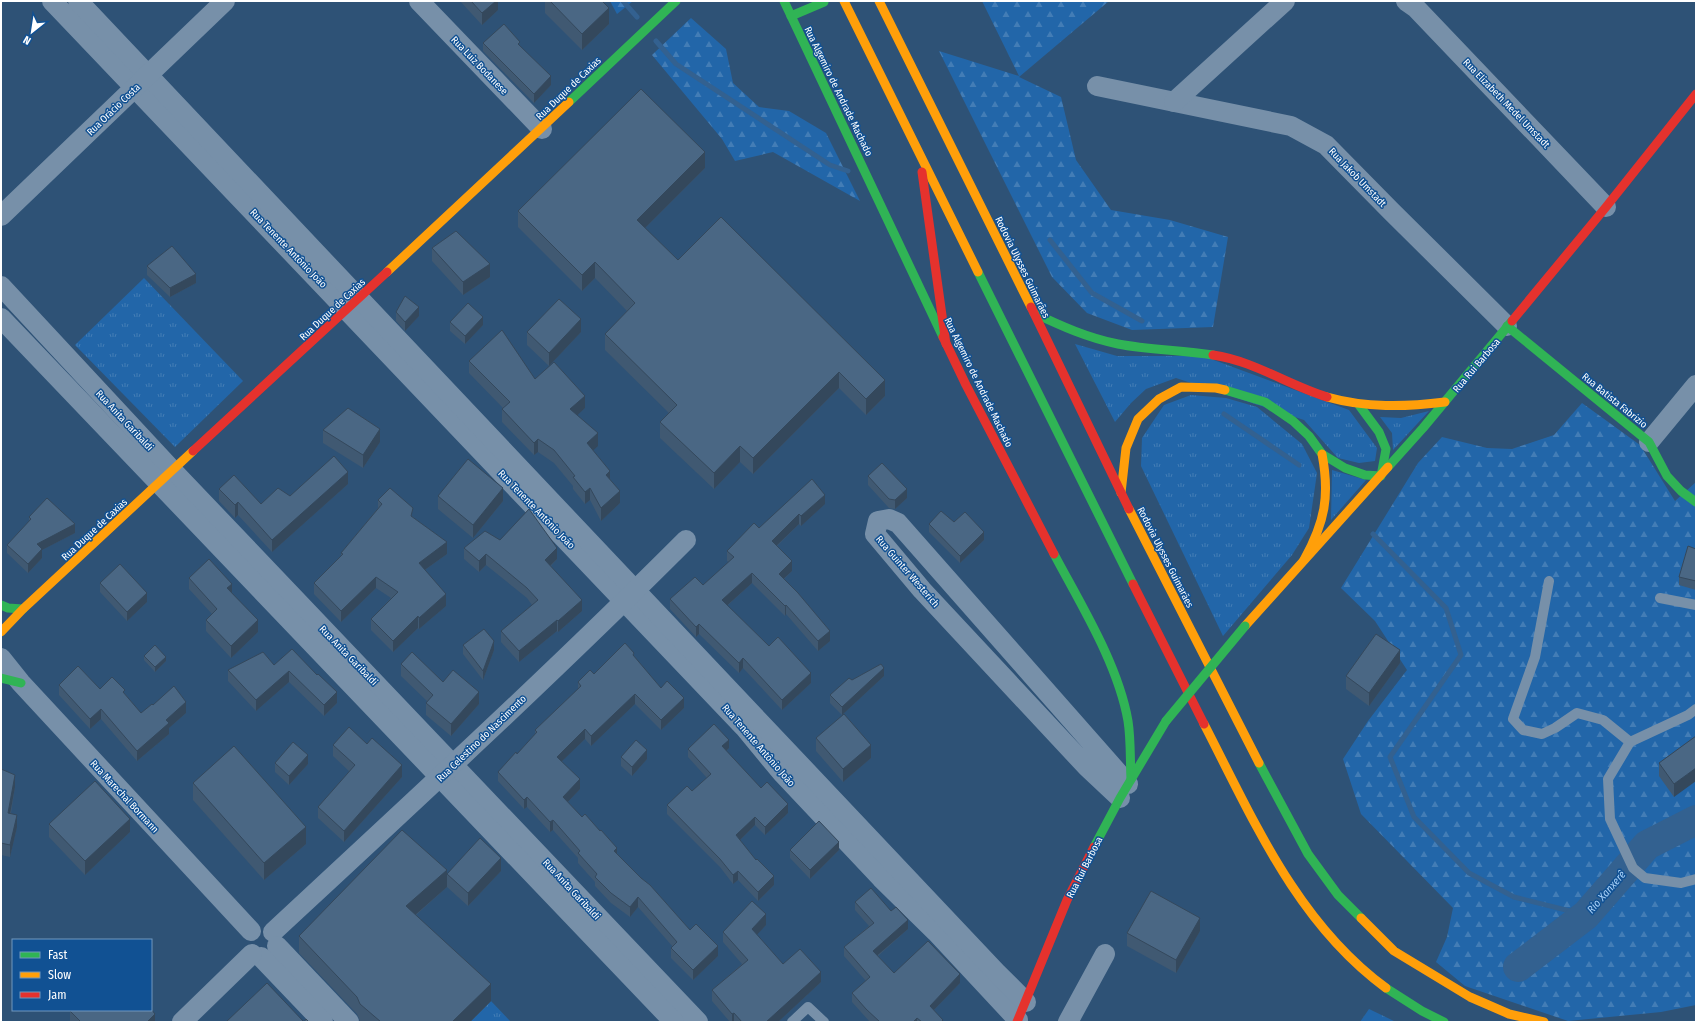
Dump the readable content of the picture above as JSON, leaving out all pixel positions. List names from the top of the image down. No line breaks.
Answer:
{"streets":{"main road":["Rua Duque de Caxias","Rua Algemiro de Andrade Machado","Rodovia Ulysses Guimarães","Rua Rui Barbosa","Rua Batista Fabrizio"],"street":["Rua Luiz Bodanese","Rua Elizabeth Medel Umstadt","Rua Orácio Costa","Rua Jakob Umstadt","Rua Tenente Antônio João","Rua Anita Garibaldi","Rua Guinter Westerich","Rua Celestino do Nascimento","Rua Marechal Bormann"]},"crossings":[["Rua Luiz Bodanese","Rua Duque de Caxias"],["Rua Duque de Caxias","Rua Tenente Antônio João"],["Rua Duque de Caxias","Rua Anita Garibaldi"],["Rua Algemiro de Andrade Machado","Rua Rui Barbosa"],["Rua Algemiro de Andrade Machado","Rua Guinter Westerich"],["Rua Elizabeth Medel Umstadt","Rua Rui Barbosa"],["Rua Orácio Costa","Rua Tenente Antônio João"],["Rua Jakob Umstadt","Rua Rui Barbosa"],["Rua Jakob Umstadt","Rua Batista Fabrizio"],["Rua Tenente Antônio João","Rua Rui Barbosa"],["Rua Tenente Antônio João","Rua Celestino do Nascimento"],["Rua Rui Barbosa","Rua Batista Fabrizio"],["Rua Rui Barbosa","Rua Guinter Westerich"],["Rua Anita Garibaldi","Rua Celestino do Nascimento"],["Rua Celestino do Nascimento","Rua Marechal Bormann"]],"water":["Rio Xanxerê"],"legend":["Fast","Slow","Jam"],"north":"bottom left"}
